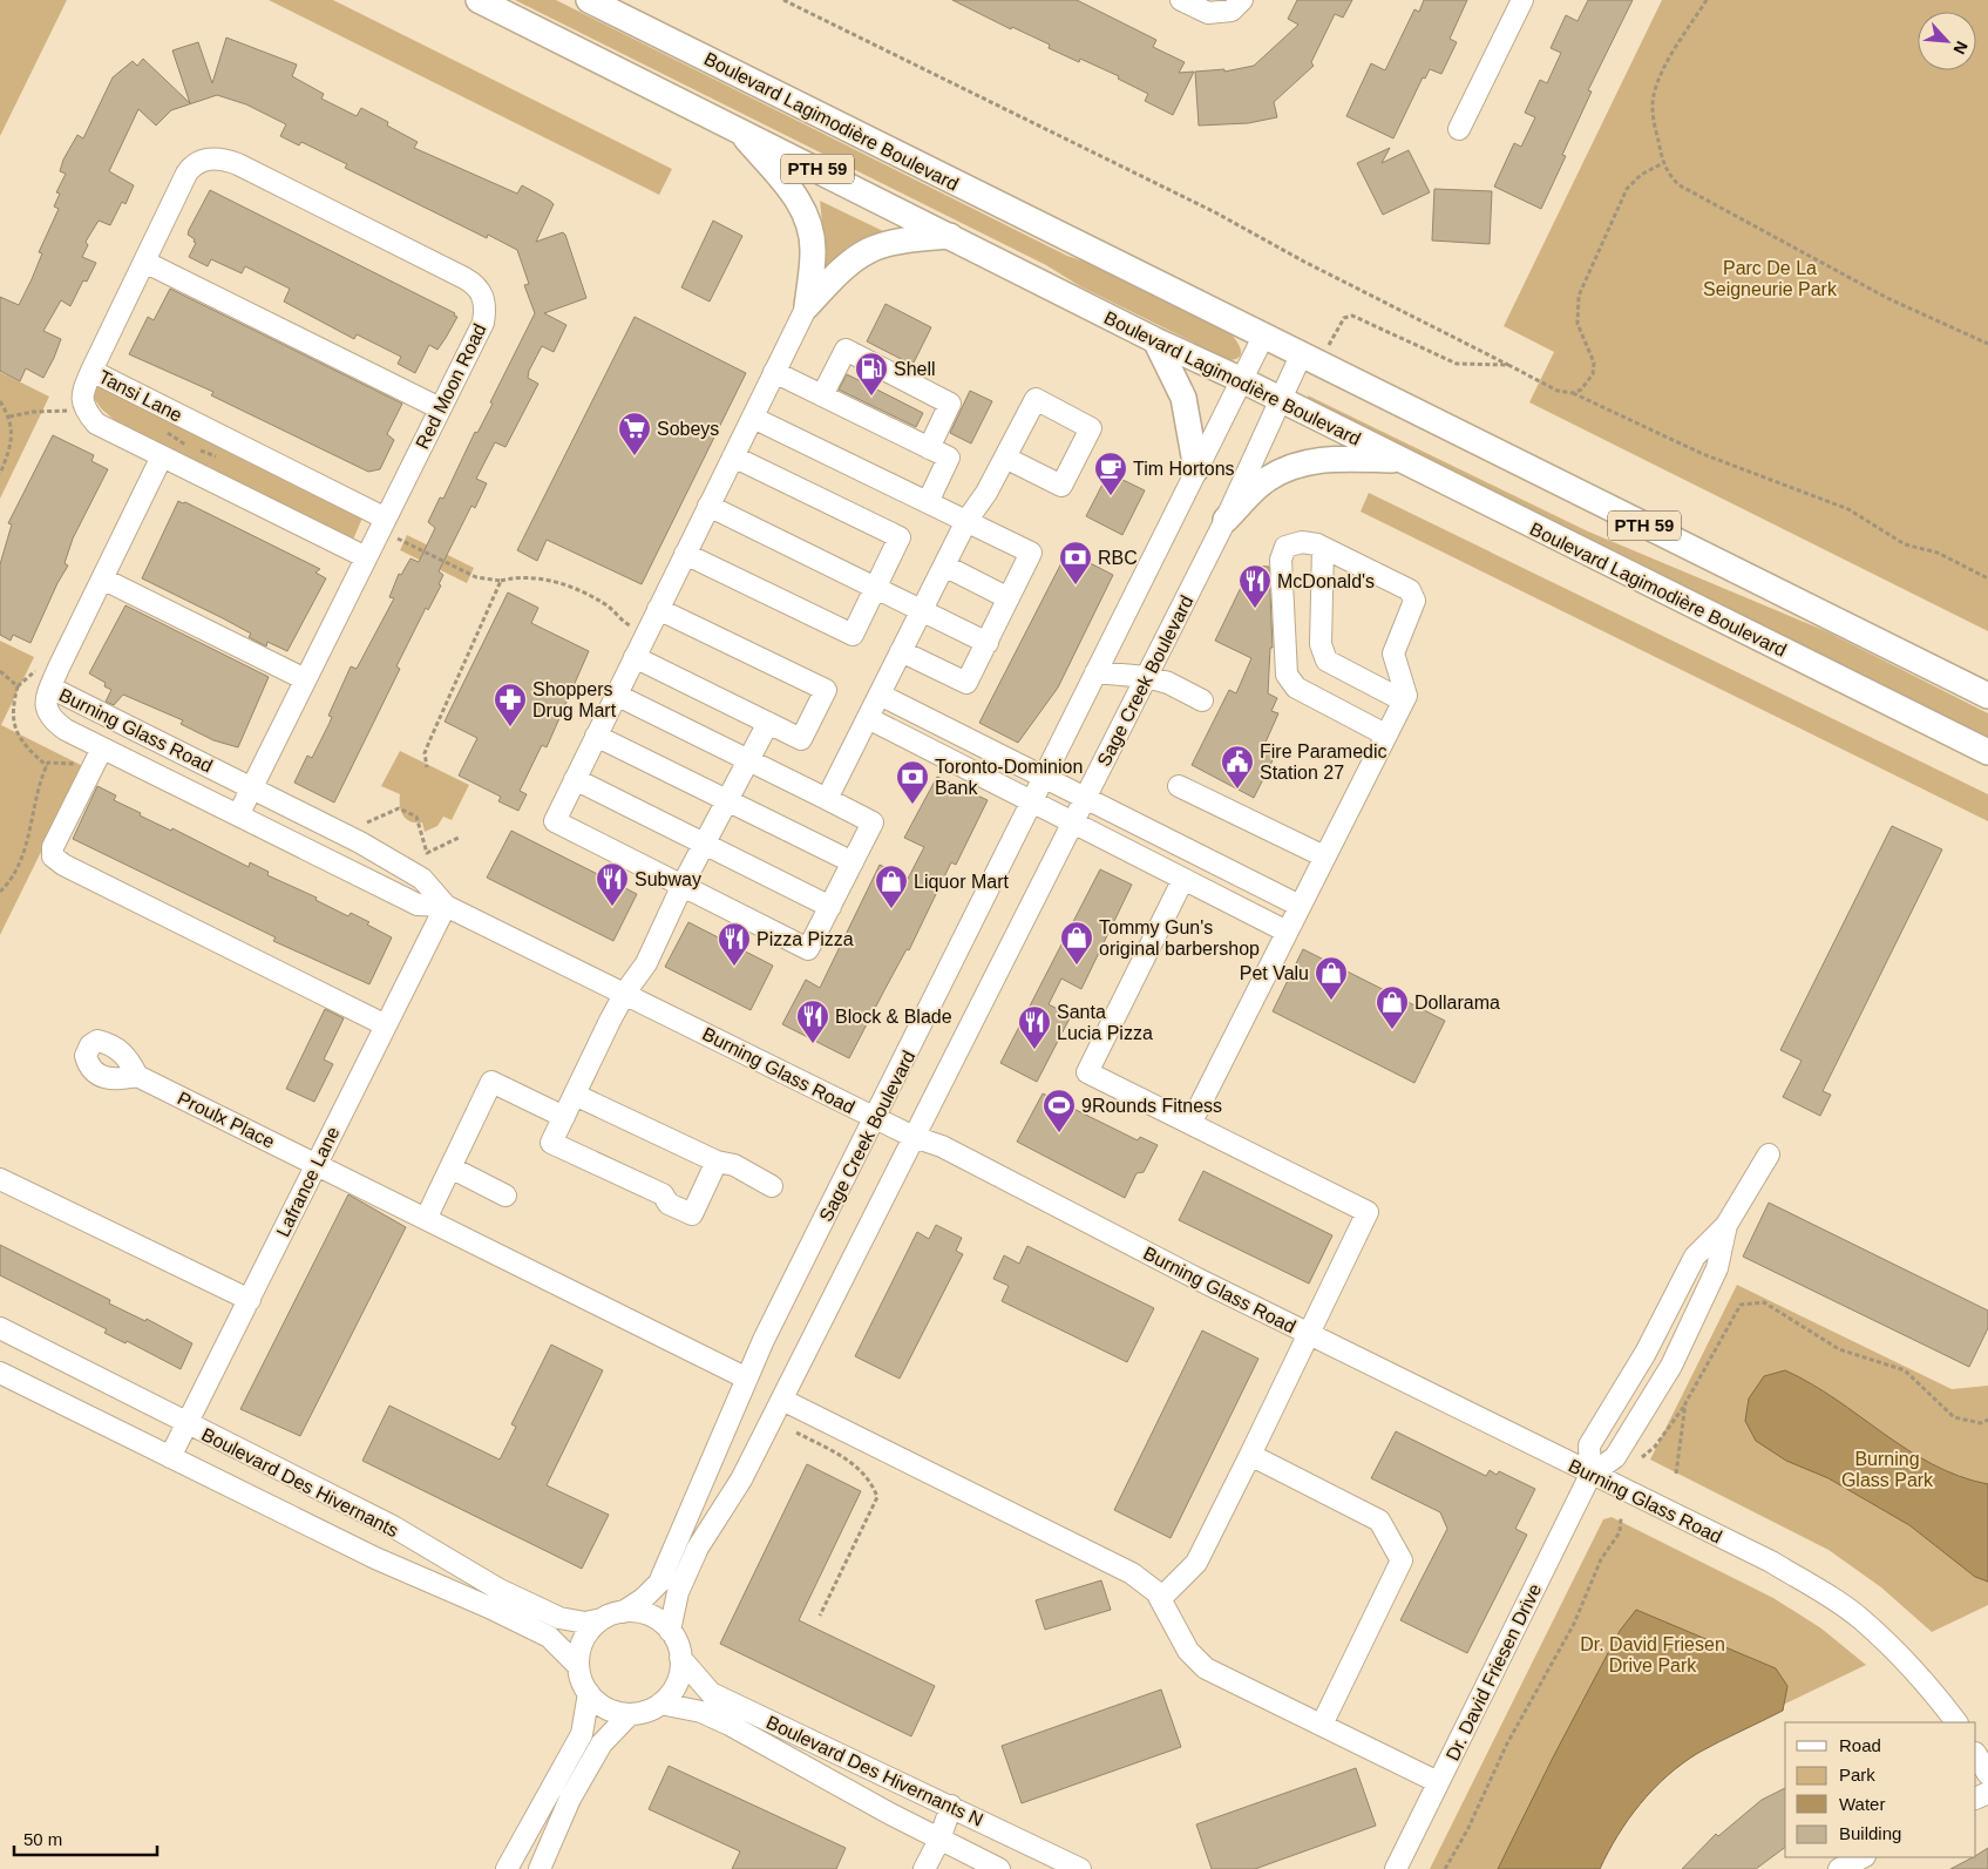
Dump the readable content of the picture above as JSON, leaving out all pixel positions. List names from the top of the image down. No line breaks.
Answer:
{"streets":{"main road":["Boulevard Lagimodière Boulevard","PTH 59"],"street":["Red Moon Road","Tansi Lane","Sage Creek Boulevard","Burning Glass Road","Proulx Place","Lafrance Lane","Boulevard Des Hivernants","Dr. David Friesen Drive","Boulevard Des Hivernants N"]},"crossings":[["Boulevard Lagimodière Boulevard","Sage Creek Boulevard"],["Red Moon Road","Tansi Lane"],["Red Moon Road","Burning Glass Road"],["Sage Creek Boulevard","Burning Glass Road"],["Sage Creek Boulevard","Proulx Place"],["Sage Creek Boulevard","Boulevard Des Hivernants"],["Sage Creek Boulevard","Boulevard Des Hivernants N"],["Burning Glass Road","Lafrance Lane"],["Burning Glass Road","Dr. David Friesen Drive"],["Proulx Place","Lafrance Lane"],["Lafrance Lane","Boulevard Des Hivernants"],["Boulevard Des Hivernants","Boulevard Des Hivernants N"]],"parks":["Parc De La Seigneurie Park","Burning Glass Park","Dr. David Friesen Drive Park"],"places":{"fuel station":["Shell"],"supermarket":["Sobeys"],"cafe":["Tim Hortons"],"bank":["RBC","Toronto-Dominion Bank"],"restaurant":["McDonald's","Subway","Pizza Pizza","Block & Blade","Santa Lucia Pizza"],"pharmacy":["Shoppers Drug Mart"],"public building":["Fire Paramedic Station 27"],"shop":["Liquor Mart","Tommy Gun's original barbershop","Pet Valu","Dollarama"],"sports":["9Rounds Fitness"]},"legend":["Road","Park","Water","Building"],"scale_bar":"50 m","north":"bottom right"}
